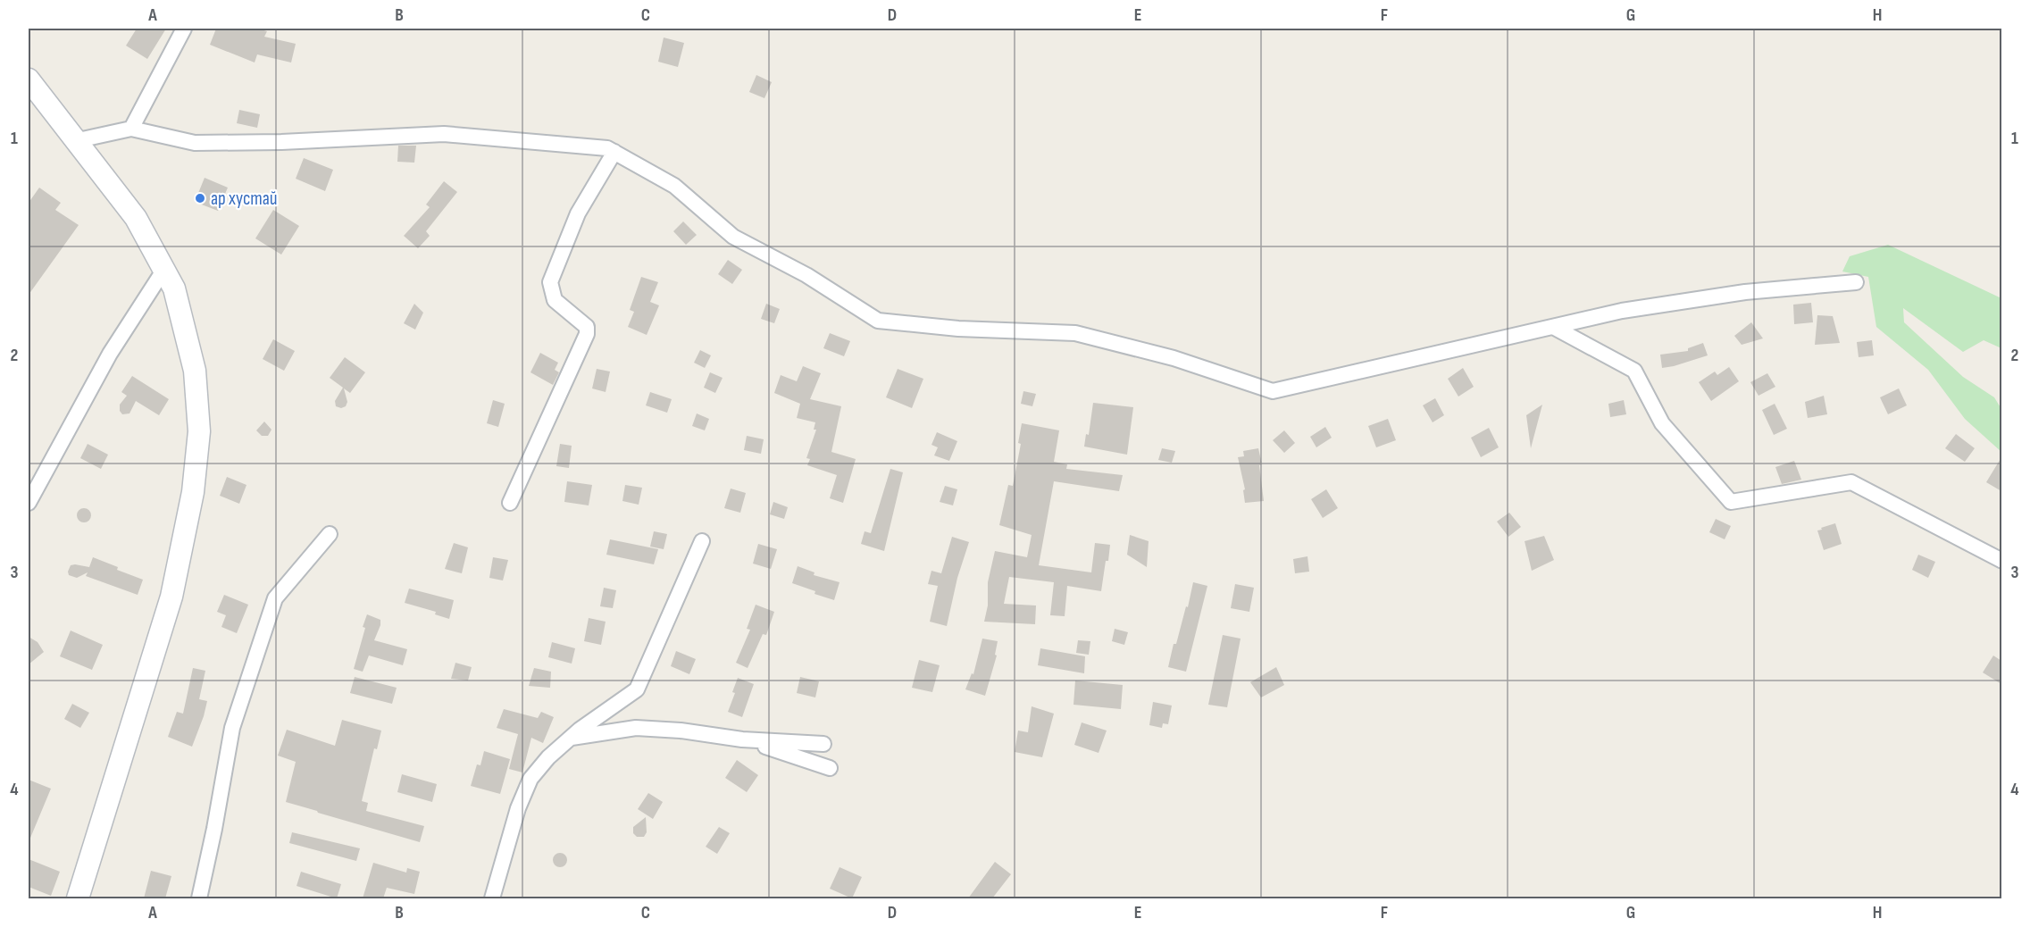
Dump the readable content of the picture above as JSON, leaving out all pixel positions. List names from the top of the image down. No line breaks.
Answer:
{"places":["ар хустай"],"grid":{"columns":["A","B","C","D","E","F","G","H"],"rows":["1","2","3","4"]}}
